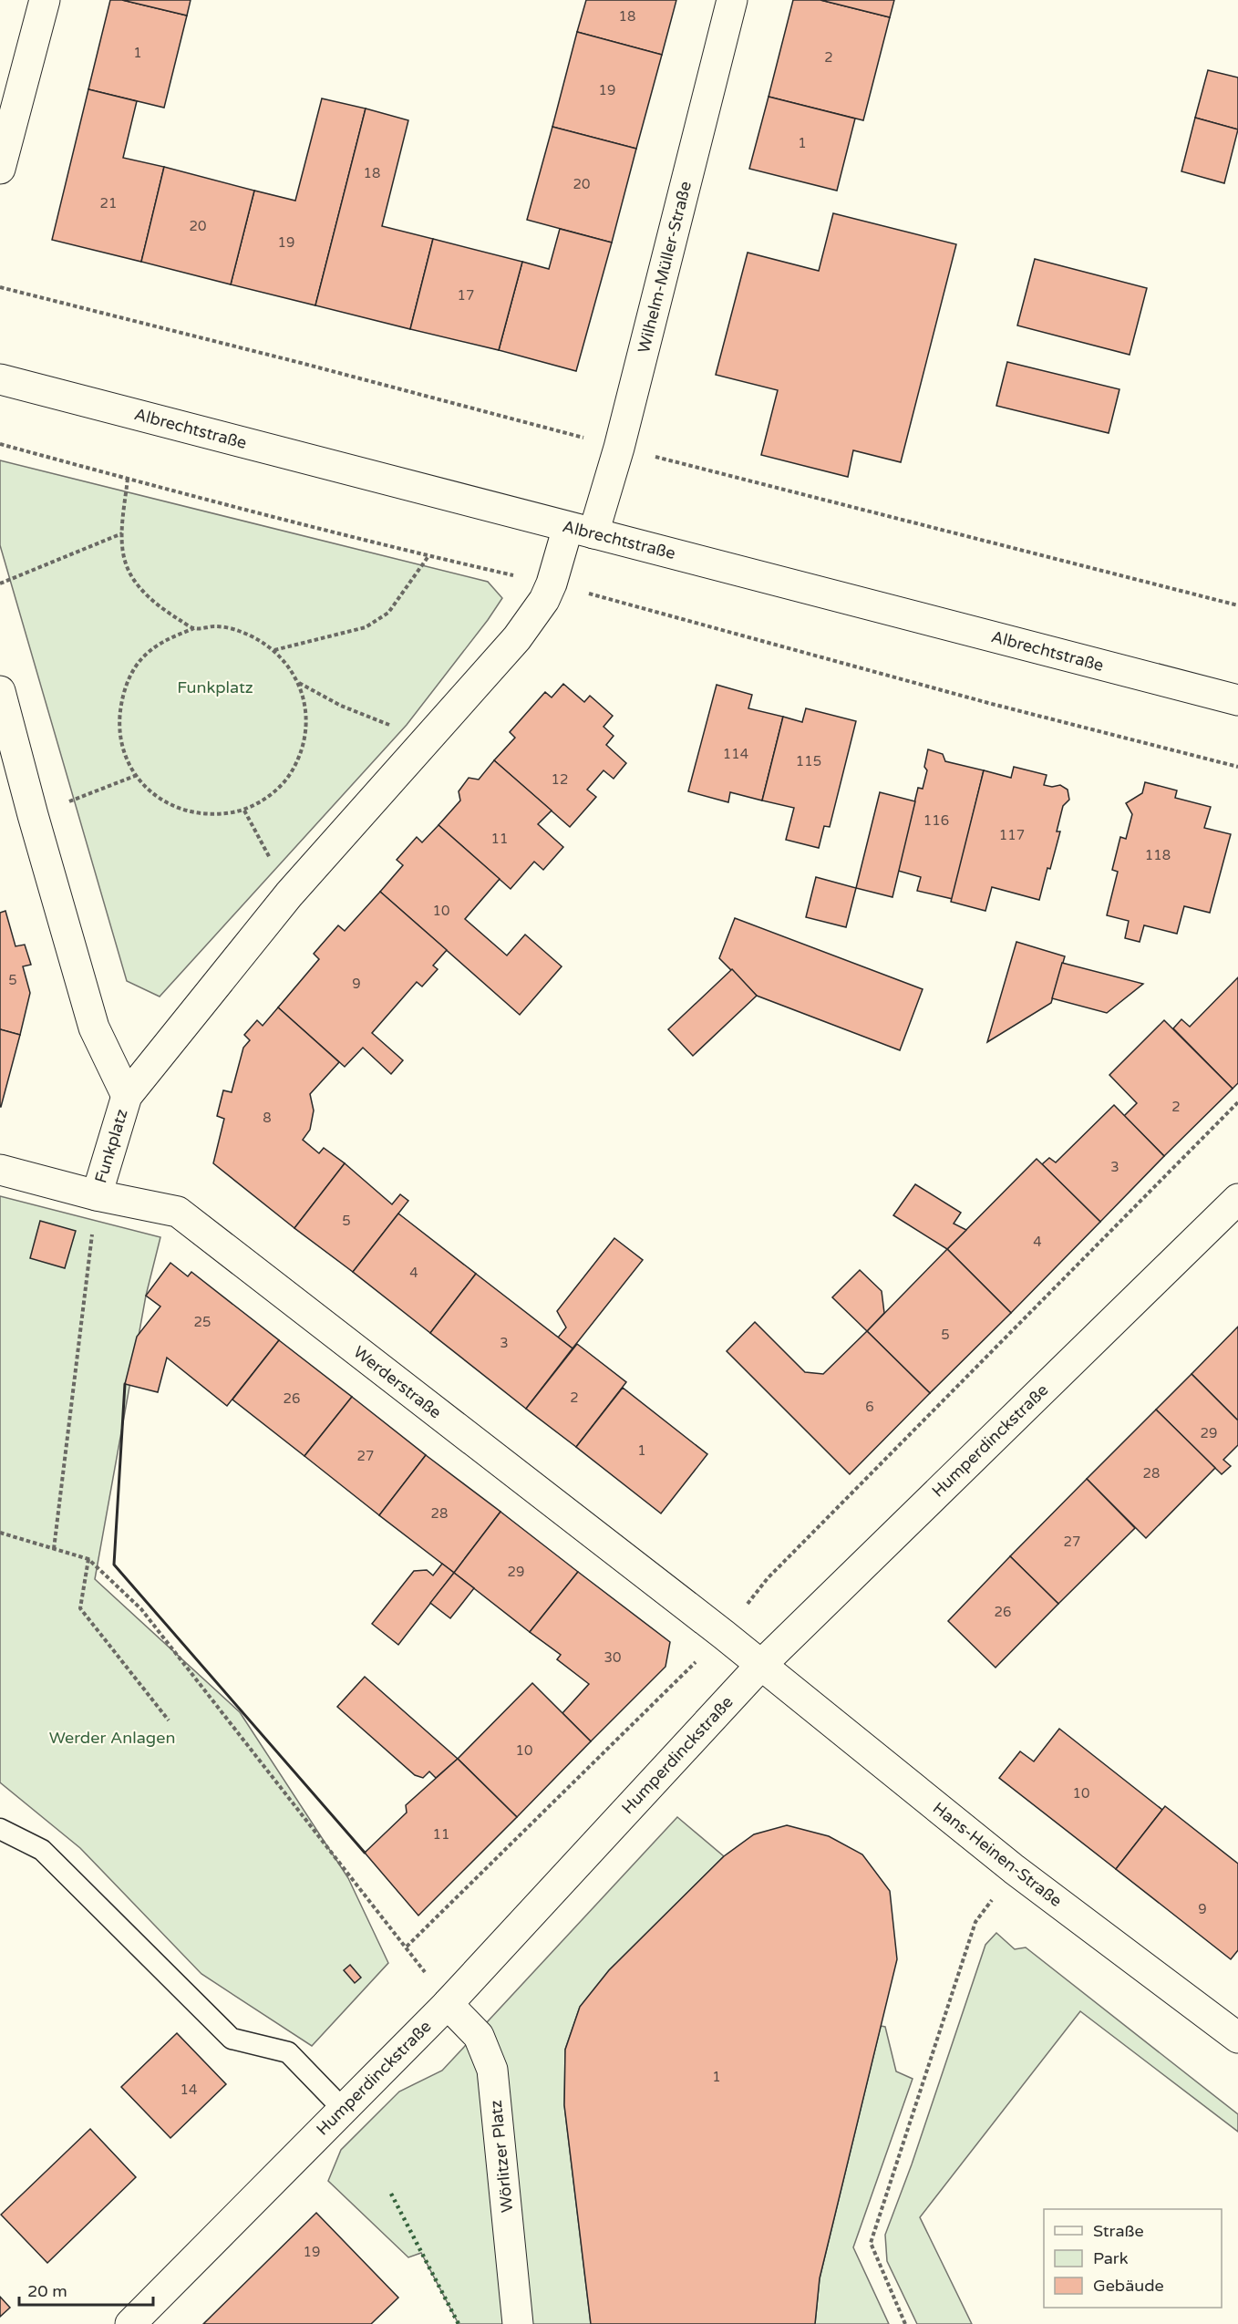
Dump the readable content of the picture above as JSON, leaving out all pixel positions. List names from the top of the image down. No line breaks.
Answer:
{"streets":{"street":["Wilhelm-Müller-Straße","Albrechtstraße","Funkplatz","Werderstraße","Humperdinckstraße","Hans-Heinen-Straße","Wörlitzer Platz"]},"crossings":[["Wilhelm-Müller-Straße","Albrechtstraße"],["Wilhelm-Müller-Straße","Funkplatz"],["Albrechtstraße","Funkplatz"],["Funkplatz","Werderstraße"],["Werderstraße","Humperdinckstraße"],["Werderstraße","Hans-Heinen-Straße"],["Humperdinckstraße","Hans-Heinen-Straße"],["Humperdinckstraße","Wörlitzer Platz"]],"parks":["Funkplatz","Werder Anlagen"],"house_numbers":["18","1","2","19","1","18","20","21","20","19","17","114","115","12","116","117","11","118","10","5","9","2","8","3","5","4","4","25","5","3","2","26","6","29","1","27","28","28","27","29","26","30","10","10","11","9","1","14","19"],"legend":["Straße","Park","Gebäude"],"scale_bar":"20 m"}
